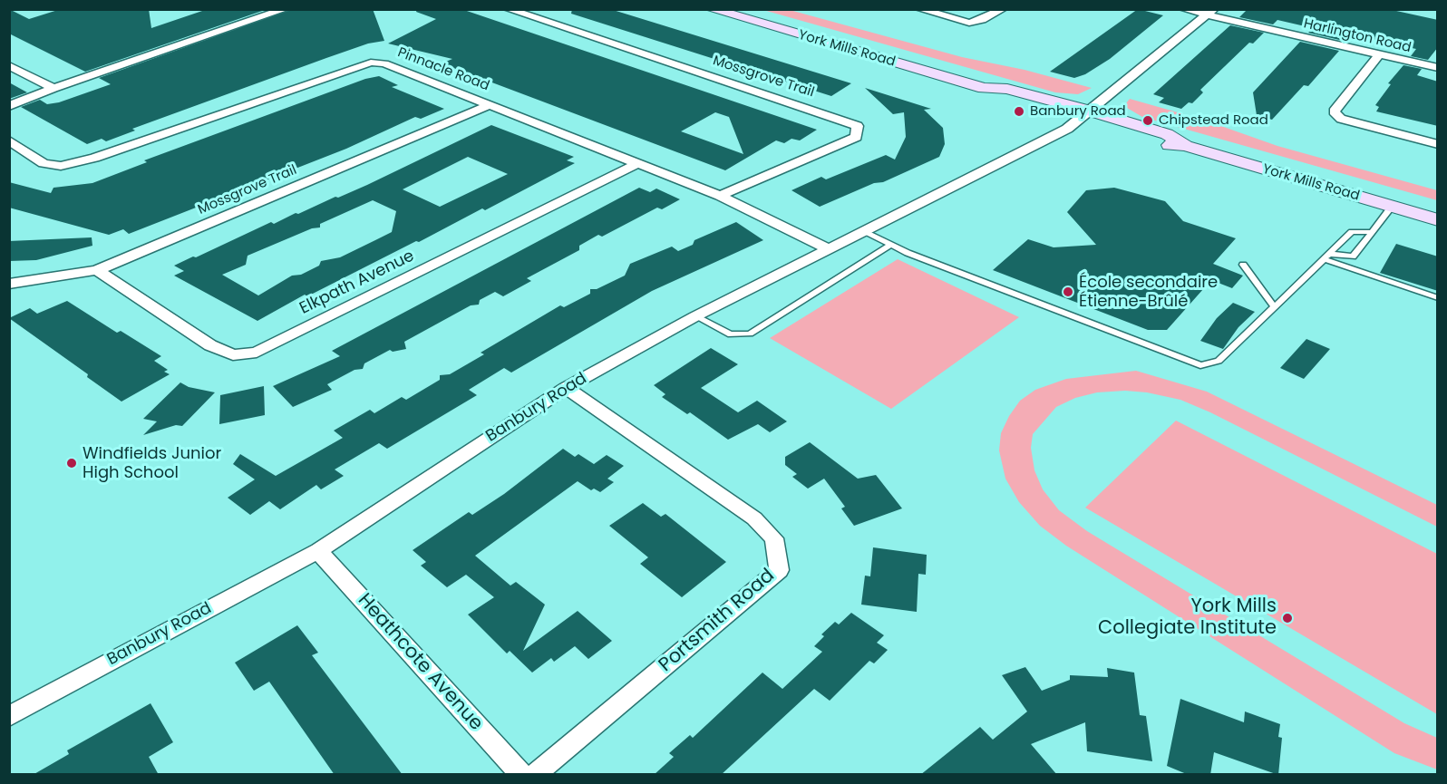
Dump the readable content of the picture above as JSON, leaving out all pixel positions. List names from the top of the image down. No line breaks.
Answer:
{"streets":{"main road":["York Mills Road"],"street":["Harlington Road","Pinnacle Road","Mossgrove Trail","Elkpath Avenue","Banbury Road","Portsmith Road","Heathcote Avenue"]},"crossings":[["York Mills Road","Banbury Road"],["Pinnacle Road","Mossgrove Trail"],["Pinnacle Road","Elkpath Avenue"],["Pinnacle Road","Banbury Road"],["Mossgrove Trail","Elkpath Avenue"],["Banbury Road","Portsmith Road"],["Banbury Road","Heathcote Avenue"]],"places":["Banbury Road","Chipstead Road","École secondaire Étienne-Brûlé","Windfields Junior High School","York Mills Collegiate Institute"]}
